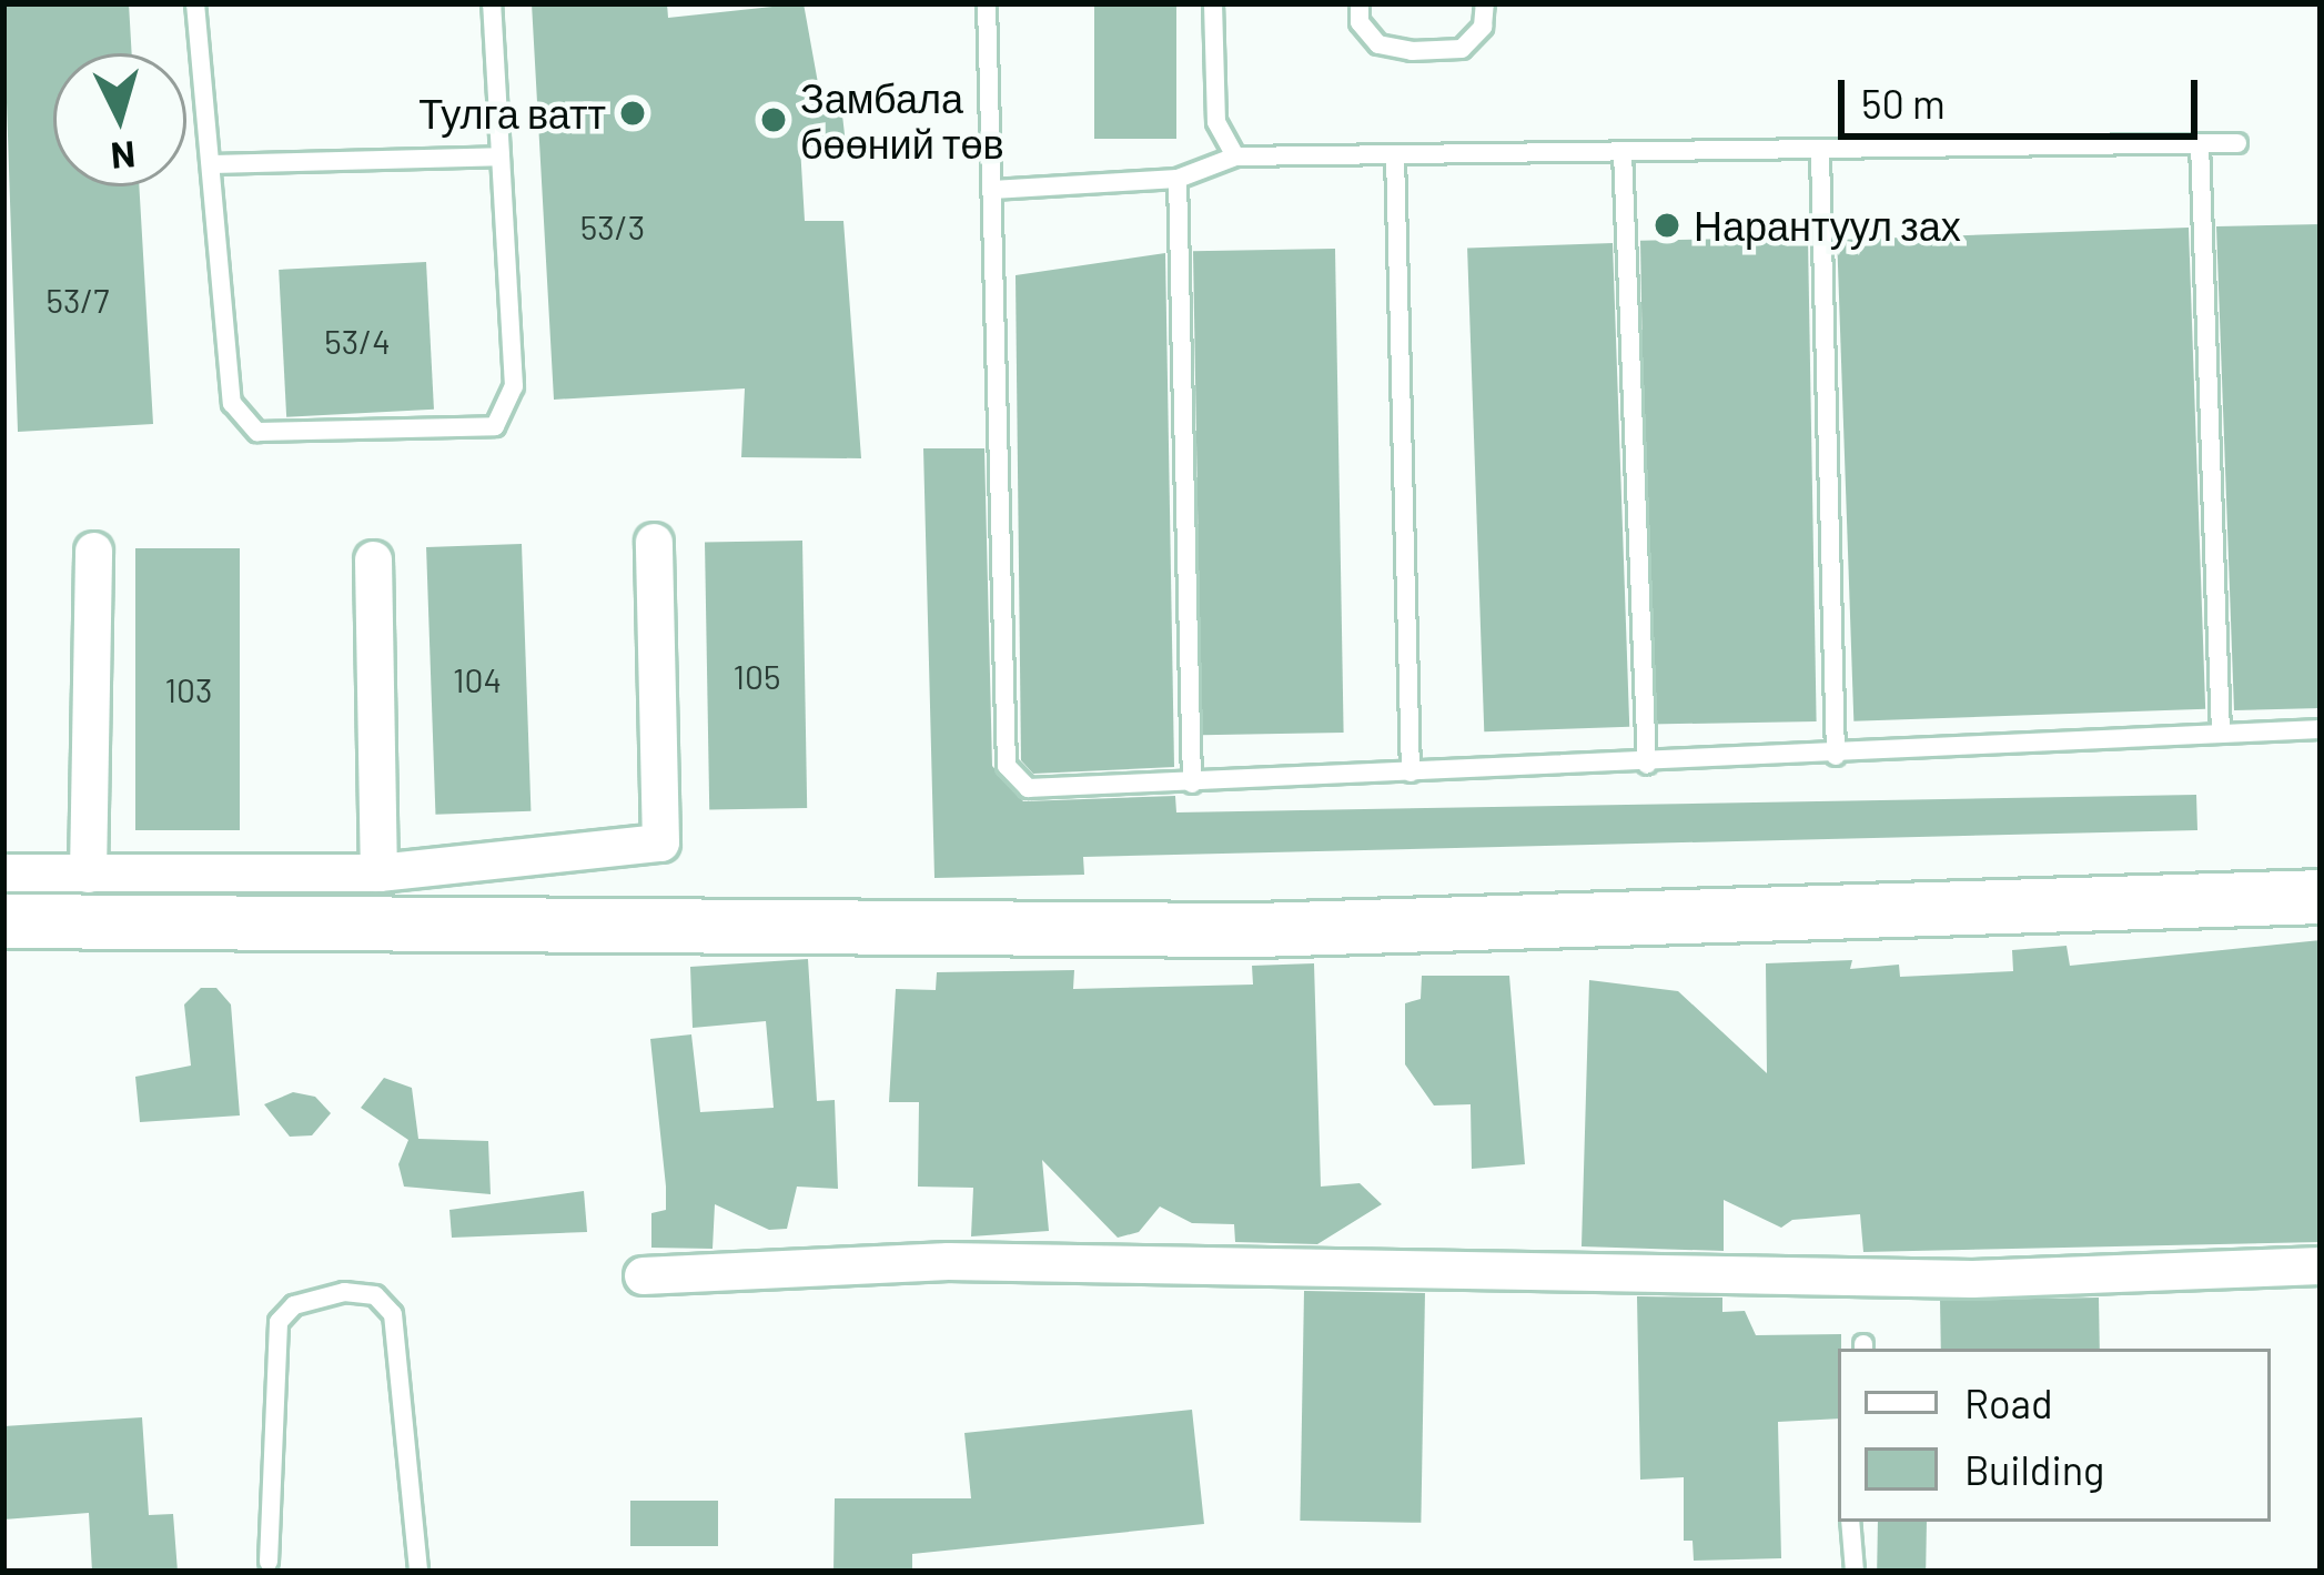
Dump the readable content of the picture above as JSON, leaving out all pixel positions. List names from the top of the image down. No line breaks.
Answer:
{"places":["Тулга ватт","Замбала бөөний төв","Нарантуул зах"],"house_numbers":["53/3","53/7","53/4","105","104","103"],"legend":["Road","Building"],"scale_bar":"50 m","north":"bottom"}
